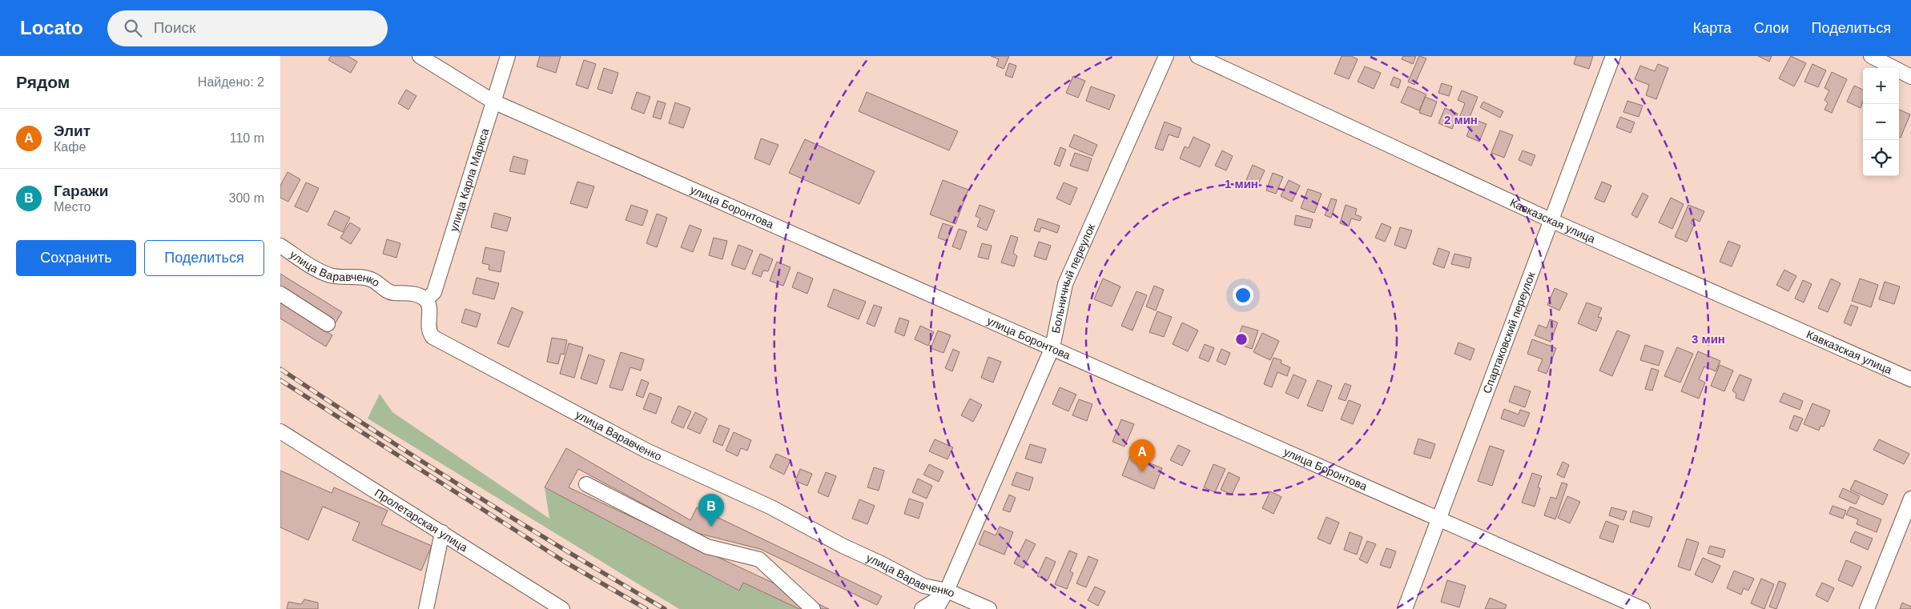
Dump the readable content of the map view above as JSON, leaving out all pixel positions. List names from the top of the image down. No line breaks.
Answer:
{"streets":{"street":["улица Карла Маркса","улица Боронтова","Кавказская улица","улица Варавченко","Больничный переулок","Спартаковский переулок","Пролетарская улица"]},"crossings":[["улица Карла Маркса","улица Боронтова"],["улица Карла Маркса","улица Варавченко"],["улица Боронтова","Больничный переулок"],["улица Боронтова","Спартаковский переулок"],["Кавказская улица","Спартаковский переулок"],["улица Варавченко","Больничный переулок"]],"page":{"header":"Locato","search":"Поиск","nav":["Карта","Слои","Поделиться"],"heading":["Рядом","Найдено: 2"],"map_buttons":["+","−"],"list":[{"mark":"A","name":"Элит","note":"Кафе","value":"110 m"},{"mark":"B","name":"Гаражи","note":"Место","value":"300 m"}],"buttons":["Сохранить","Поделиться"],"pins":["A","B"]},"rings":["2 мин","1 мин","3 мин"]}
